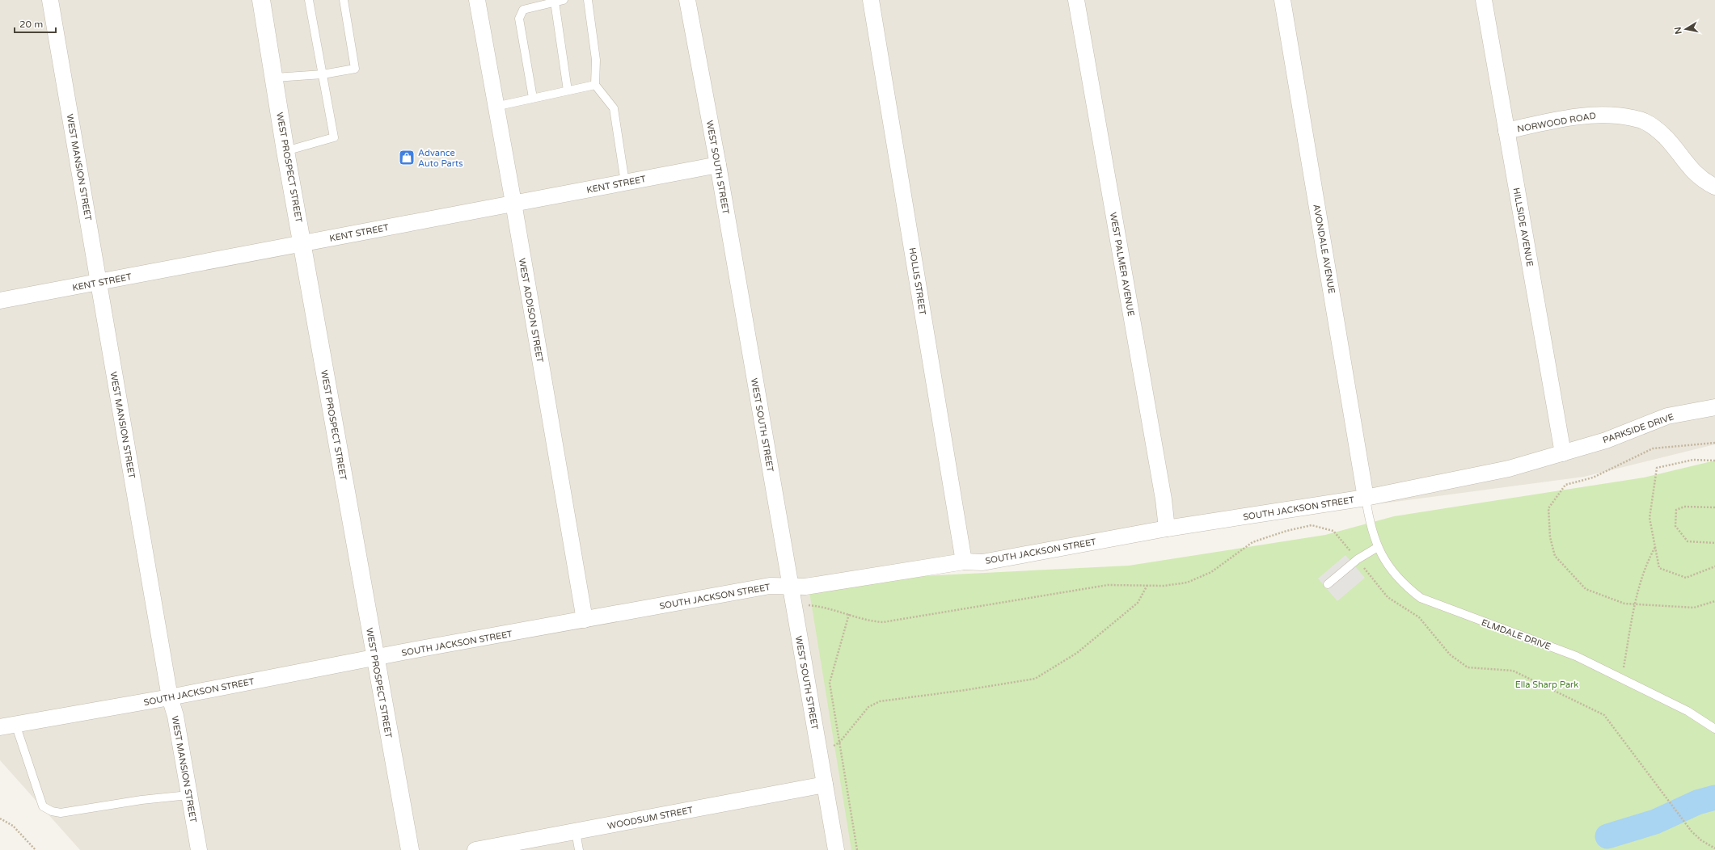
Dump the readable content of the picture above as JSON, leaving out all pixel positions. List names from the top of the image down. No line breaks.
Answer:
{"streets":{"street":["NORWOOD ROAD","WEST MANSION STREET","WEST PROSPECT STREET","WEST SOUTH STREET","KENT STREET","HILLSIDE AVENUE","AVONDALE AVENUE","WEST PALMER AVENUE","HOLLIS STREET","WEST ADDISON STREET","PARKSIDE DRIVE","SOUTH JACKSON STREET","WOODSUM STREET"],"lane":["ELMDALE DRIVE"]},"crossings":[["NORWOOD ROAD","HILLSIDE AVENUE"],["WEST MANSION STREET","KENT STREET"],["WEST MANSION STREET","SOUTH JACKSON STREET"],["WEST PROSPECT STREET","KENT STREET"],["WEST PROSPECT STREET","SOUTH JACKSON STREET"],["WEST SOUTH STREET","KENT STREET"],["WEST SOUTH STREET","SOUTH JACKSON STREET"],["WEST SOUTH STREET","WOODSUM STREET"],["KENT STREET","WEST ADDISON STREET"],["HILLSIDE AVENUE","PARKSIDE DRIVE"],["HILLSIDE AVENUE","SOUTH JACKSON STREET"],["AVONDALE AVENUE","SOUTH JACKSON STREET"],["AVONDALE AVENUE","ELMDALE DRIVE"],["WEST PALMER AVENUE","SOUTH JACKSON STREET"],["HOLLIS STREET","SOUTH JACKSON STREET"],["WEST ADDISON STREET","SOUTH JACKSON STREET"],["PARKSIDE DRIVE","SOUTH JACKSON STREET"],["SOUTH JACKSON STREET","ELMDALE DRIVE"]],"parks":["Ella Sharp Park"],"places":{"shop":["Advance Auto Parts"]},"scale_bar":"20 m","north":"left"}
